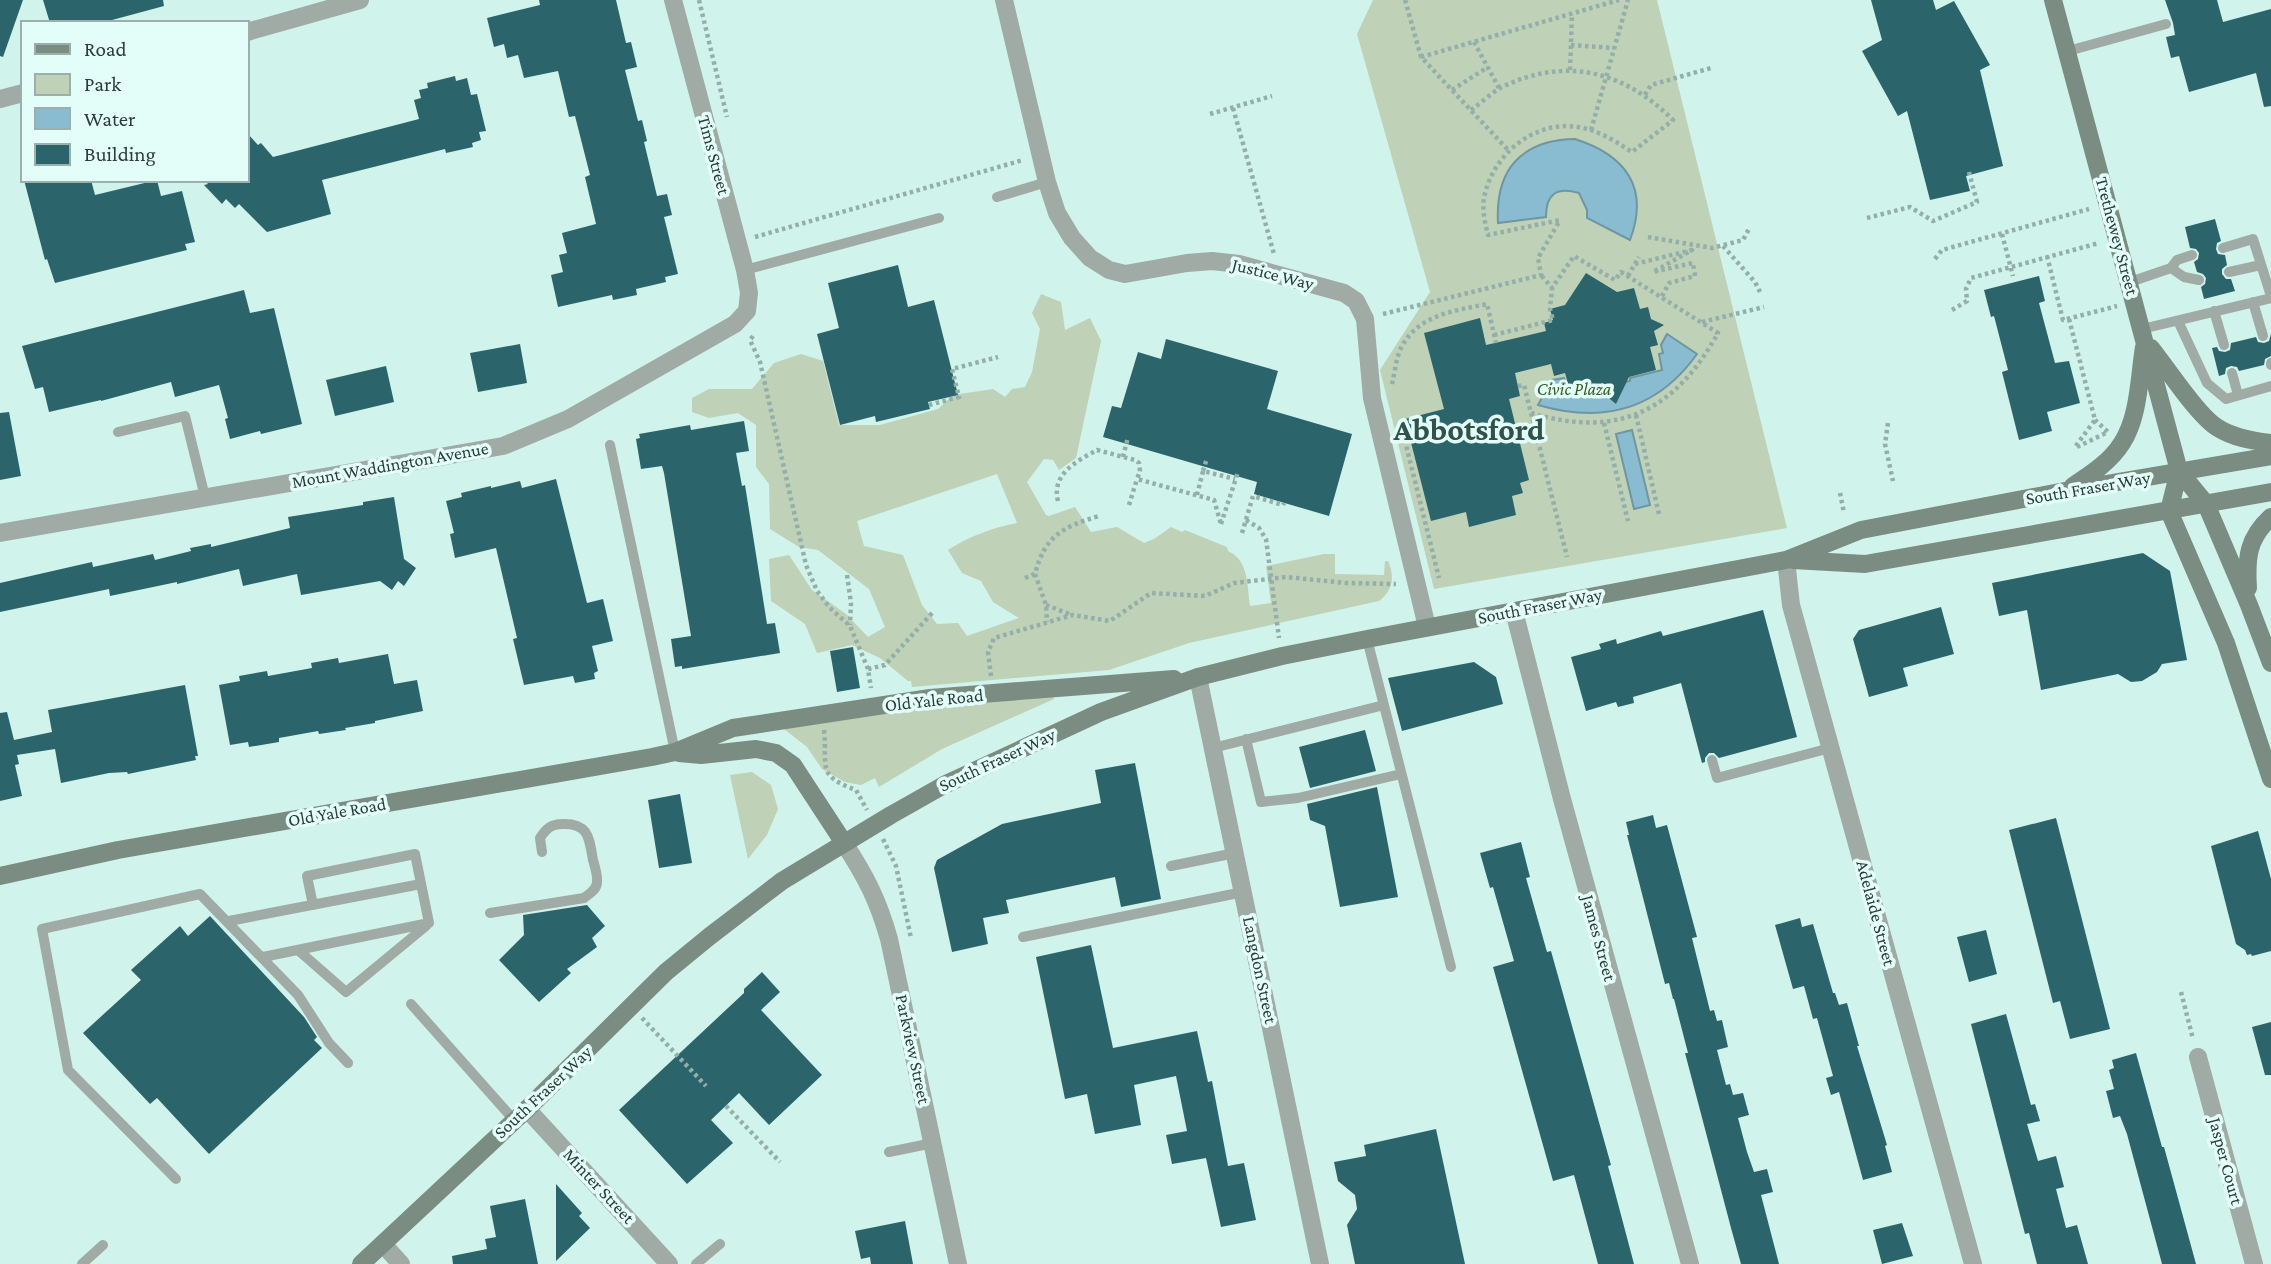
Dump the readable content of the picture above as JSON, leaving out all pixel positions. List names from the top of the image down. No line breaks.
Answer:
{"streets":{"main road":["Trethewey Street","South Fraser Way","Old Yale Road"],"street":["Tims Street","Justice Way","Mount Waddington Avenue","Adelaide Street","James Street","Langdon Street","Parkview Street","Jasper Court","Minter Street"]},"crossings":[["Tims Street","Mount Waddington Avenue"],["Trethewey Street","South Fraser Way"],["South Fraser Way","Old Yale Road"],["South Fraser Way","Adelaide Street"],["South Fraser Way","James Street"],["South Fraser Way","Langdon Street"],["South Fraser Way","Parkview Street"],["South Fraser Way","Minter Street"],["Old Yale Road","Langdon Street"],["Old Yale Road","Parkview Street"]],"districts":["Abbotsford"],"parks":["Civic Plaza"],"legend":["Road","Park","Water","Building"]}
